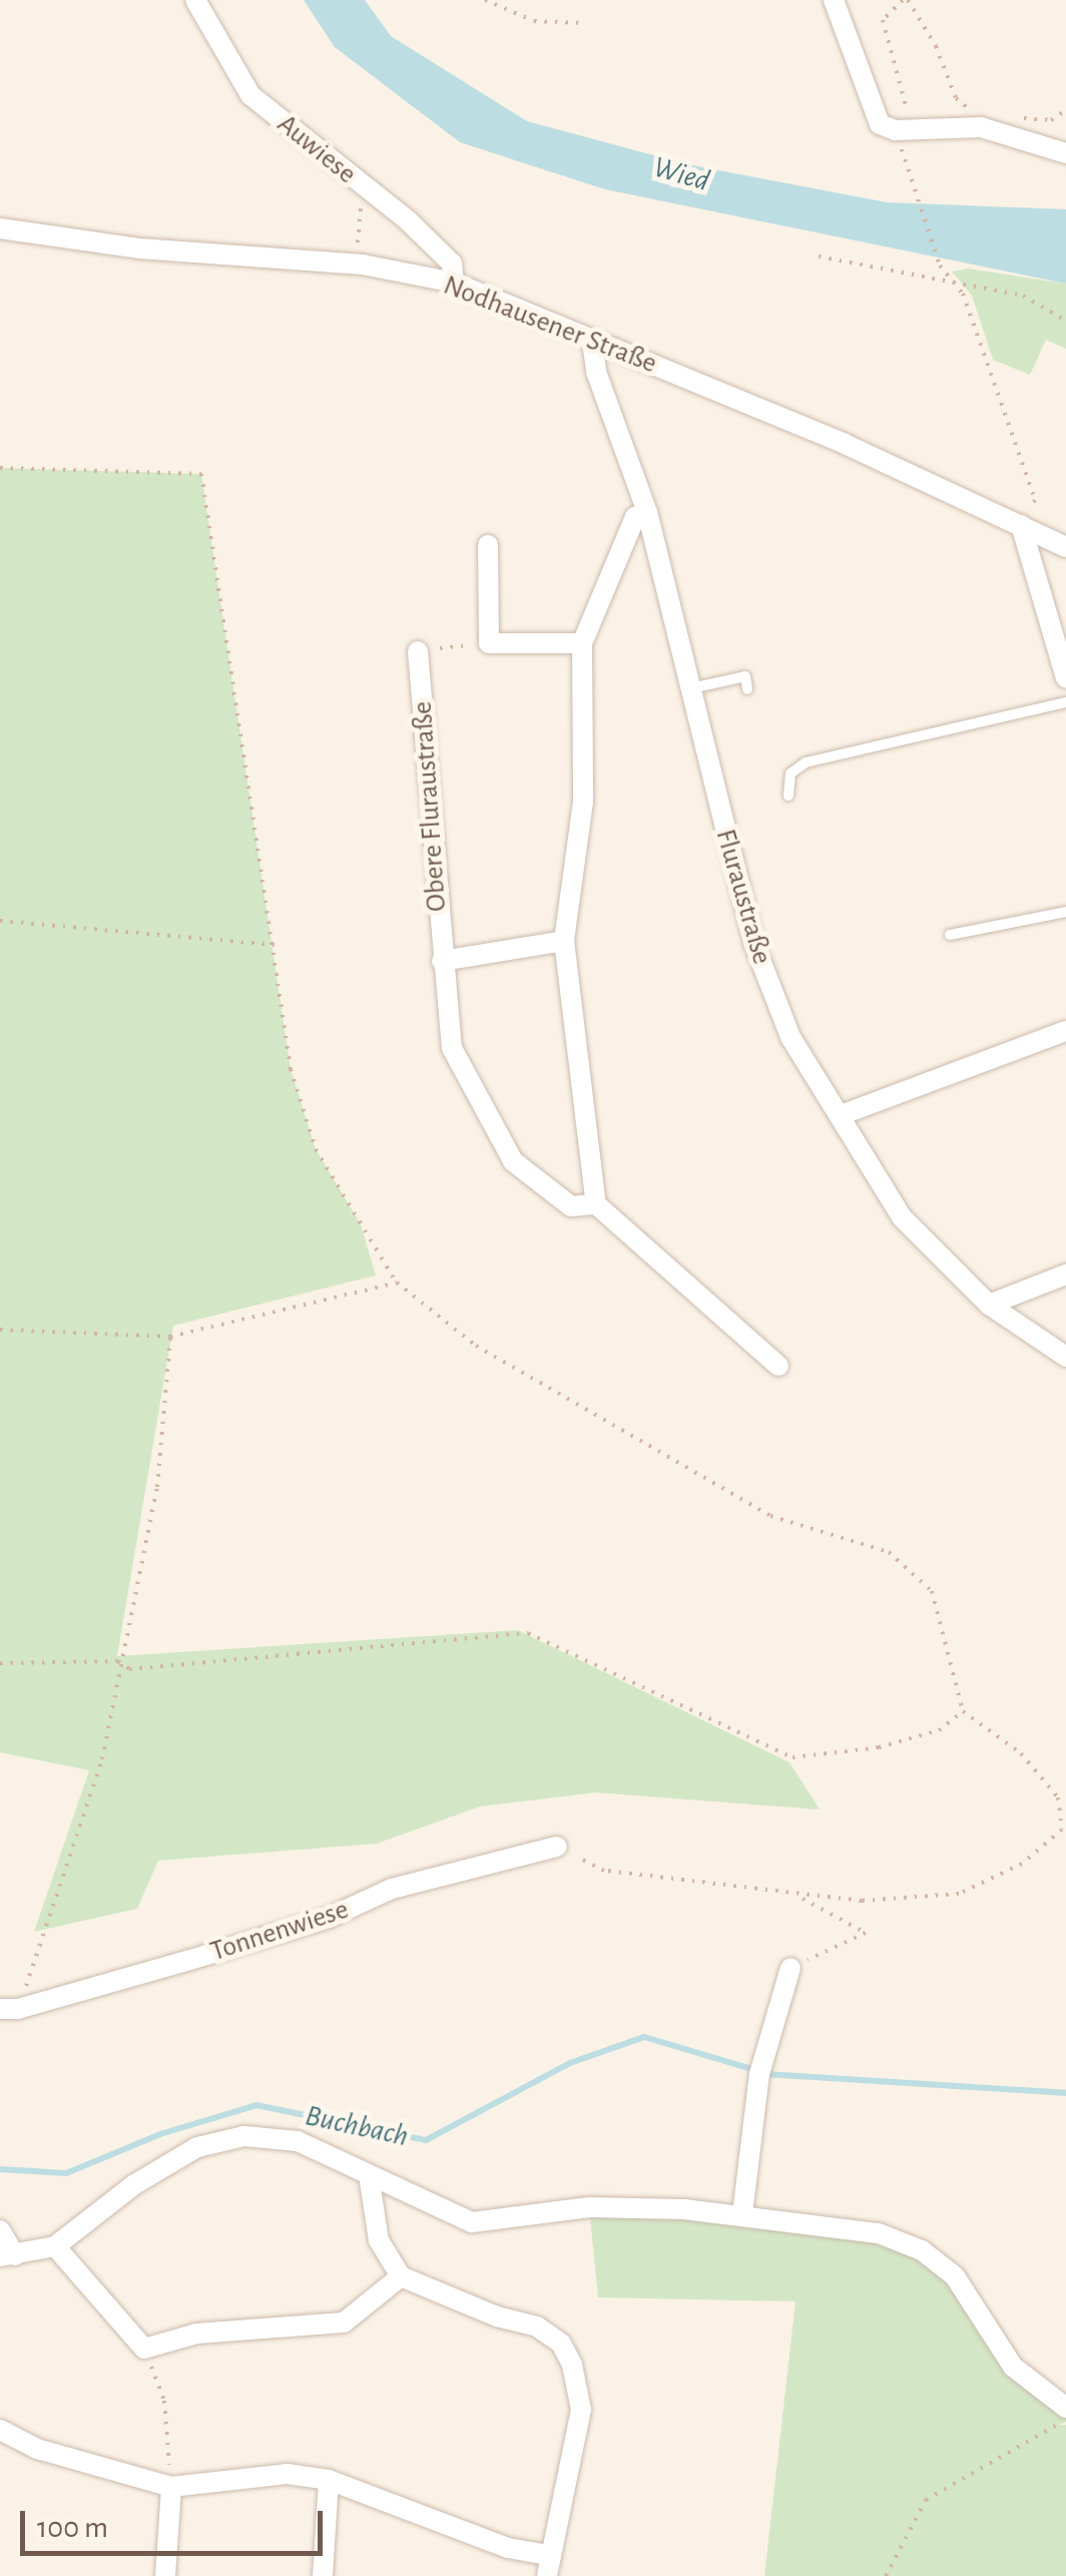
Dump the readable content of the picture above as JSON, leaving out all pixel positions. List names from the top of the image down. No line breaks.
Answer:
{"streets":{"street":["Auwiese","Nodhausener Straße","Obere Fluraustraße","Fluraustraße","Tonnenwiese"]},"crossings":[["Auwiese","Nodhausener Straße"],["Nodhausener Straße","Fluraustraße"]],"water":["Wied","Buchbach"],"scale_bar":"100 m"}
